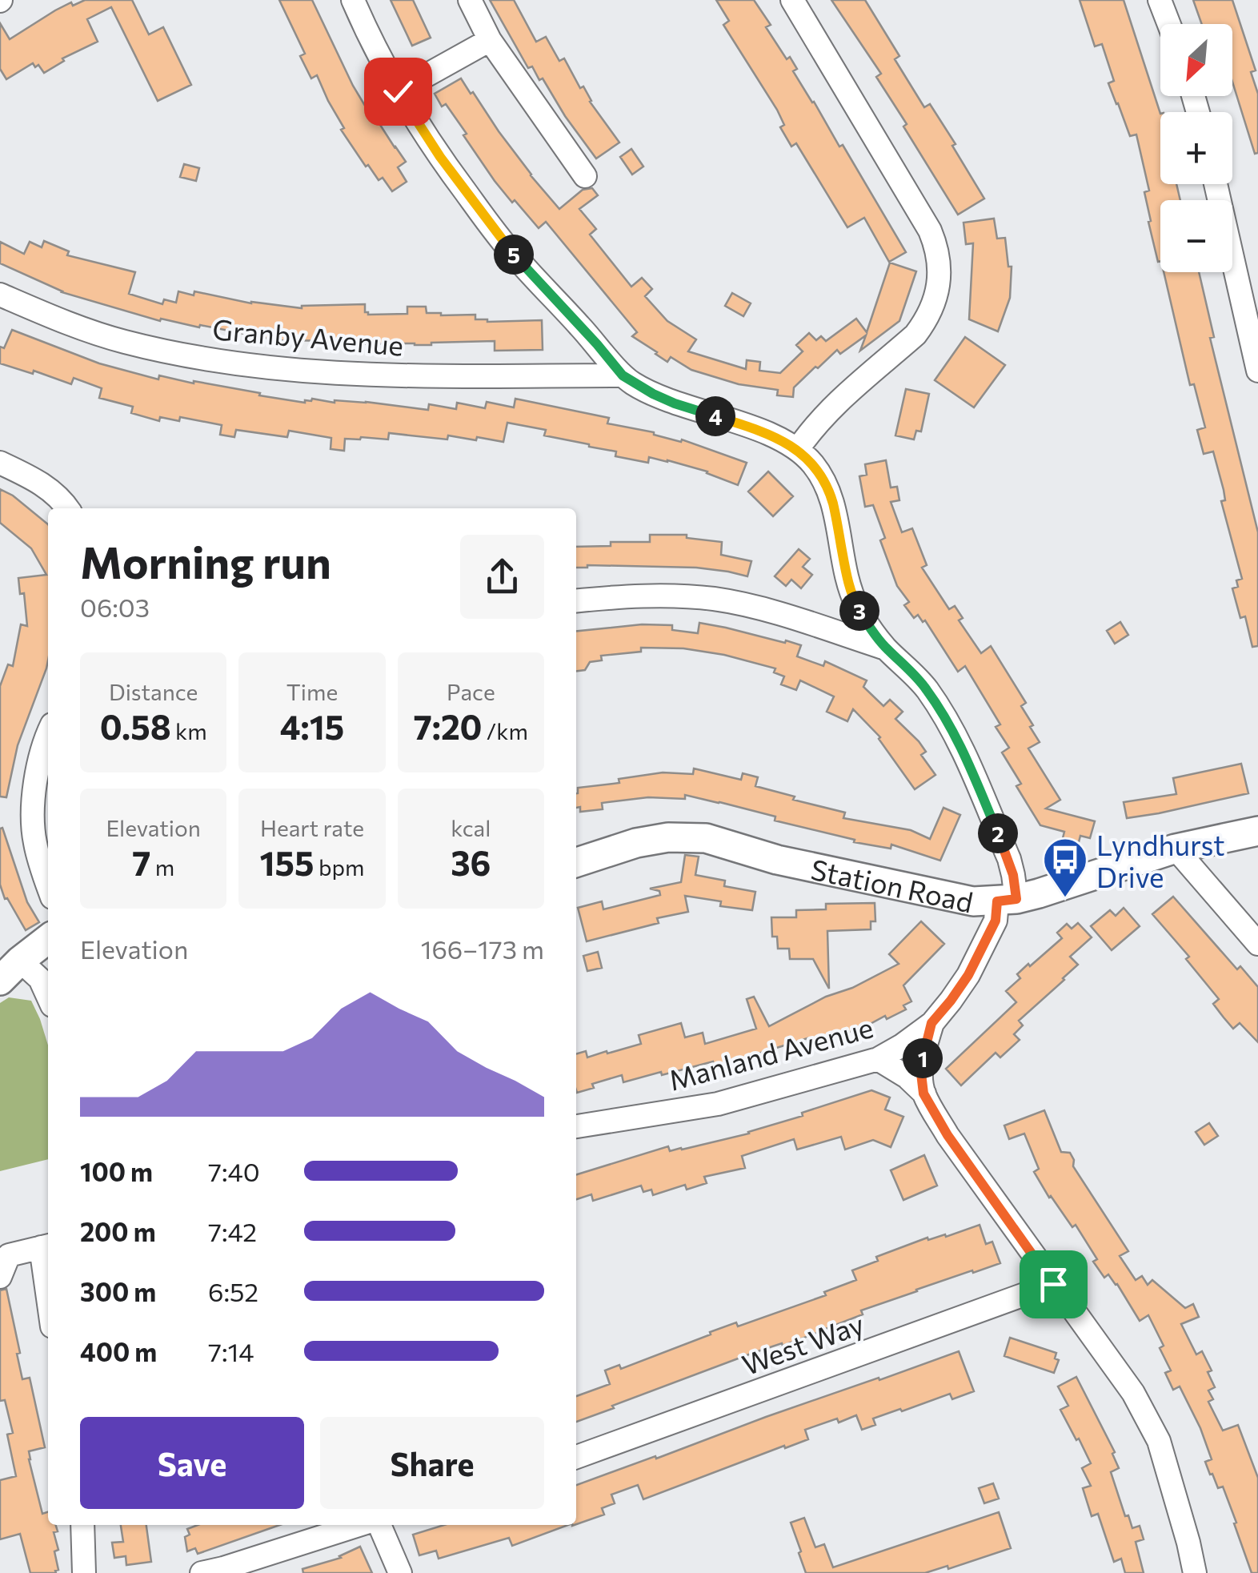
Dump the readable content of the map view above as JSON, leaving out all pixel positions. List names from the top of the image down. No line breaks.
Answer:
{"streets":{"main road":["Station Road"],"street":["Granby Avenue","Manland Avenue","West Way"]},"crossings":[["Station Road","Manland Avenue"]],"places":{"bus stop":["Lyndhurst Drive"]},"north":"bottom left","page":{"map_buttons":["+","−"],"pins":["5","4","3","2","1"],"heading":["Morning run","06:03"],"stats":[["Distance","0.58 km"],["Time","4:15"],["Pace","7:20 /km"],["Elevation","7 m"],["Heart rate","155 bpm"],["kcal","36"]],"chart":["Elevation","166–173 m"],"list":[{"name":"100 m","note":"7:40"},{"name":"200 m","note":"7:42"},{"name":"300 m","note":"6:52"},{"name":"400 m","note":"7:14"}],"buttons":["Save","Share"]}}
